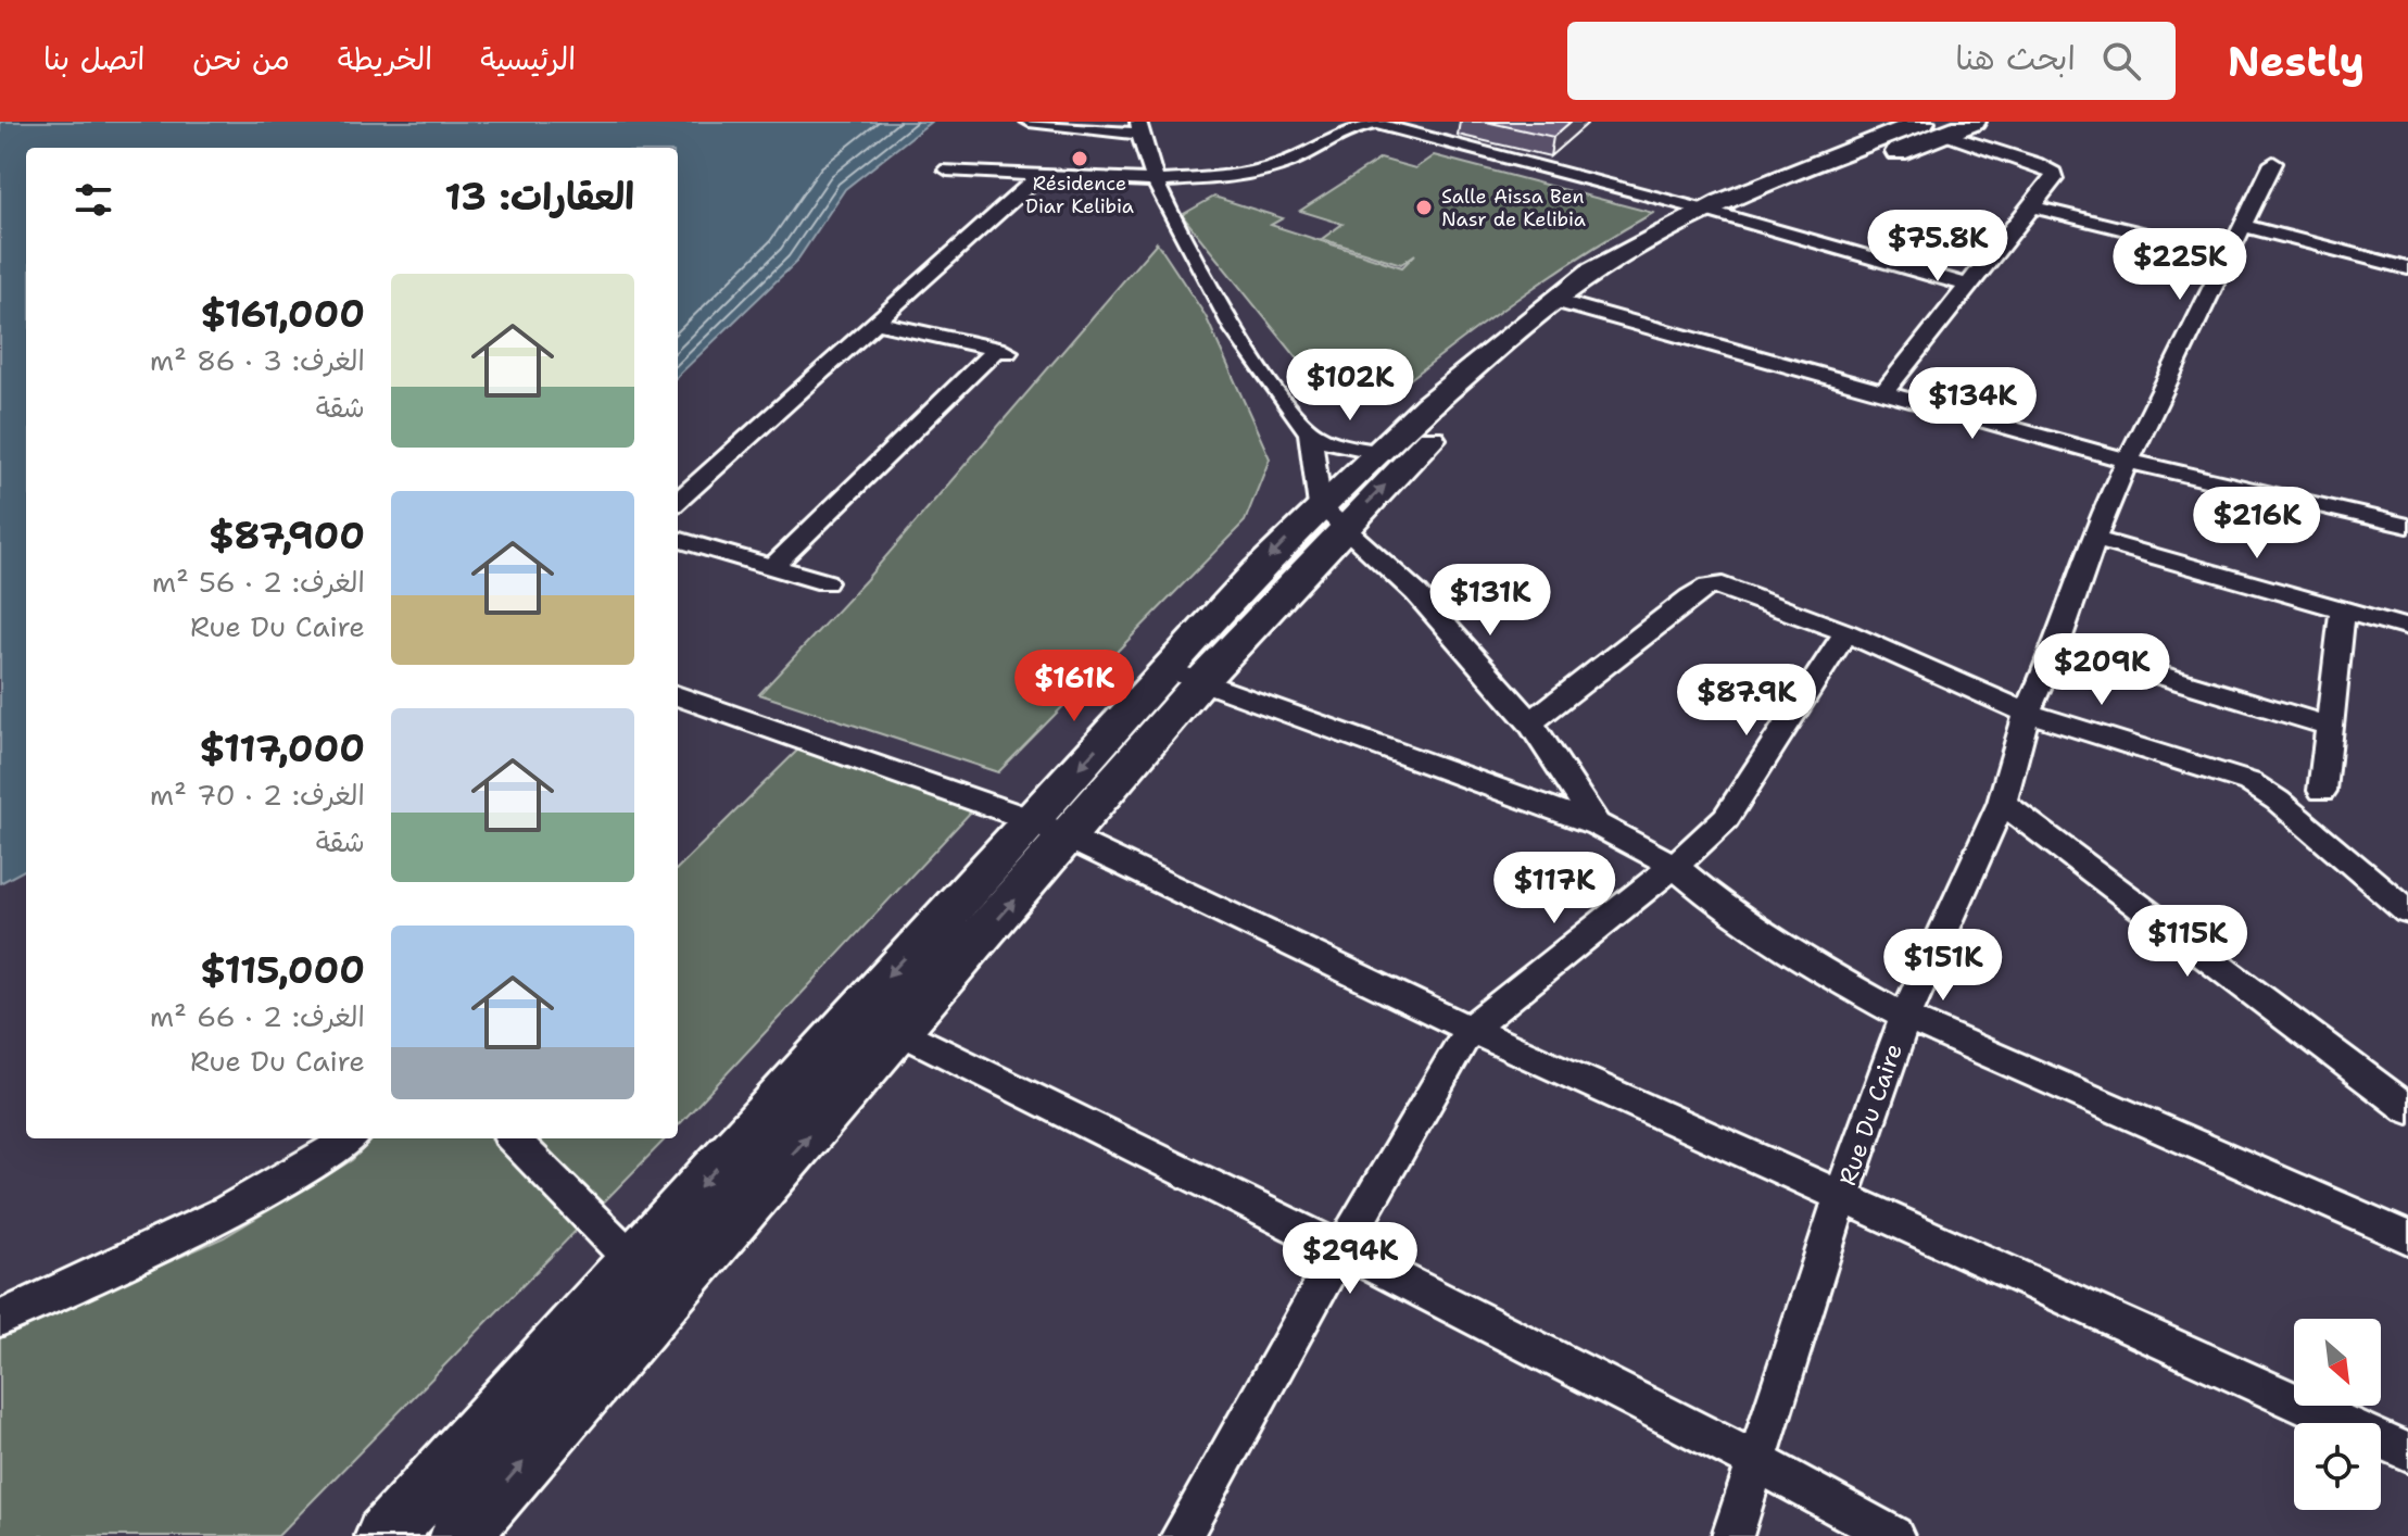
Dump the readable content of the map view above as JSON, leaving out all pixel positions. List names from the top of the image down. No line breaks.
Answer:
{"streets":{"street":["Rue Du Caire"]},"places":["Résidence Diar Kelibia","Salle Aissa Ben Nasr de Kelibia"],"north":"bottom right","page":{"header":"Nestly","search":"ابحث هنا","nav":["الرئيسية","الخريطة","من نحن","اتصل بنا"],"heading":"العقارات: 13","price":["$75.8K","$225K","$102K","$134K","$216K","$131K","$209K","$161K","$87.9K","$117K","$115K","$151K","$294K"],"list":[{"name":"$161,000","note":"الغرف: 3 · 86 m² · شقة"},{"name":"$87,900","note":"الغرف: 2 · 56 m² · Rue Du Caire"},{"name":"$117,000","note":"الغرف: 2 · 70 m² · شقة"},{"name":"$115,000","note":"الغرف: 2 · 66 m² · Rue Du Caire"}]}}
